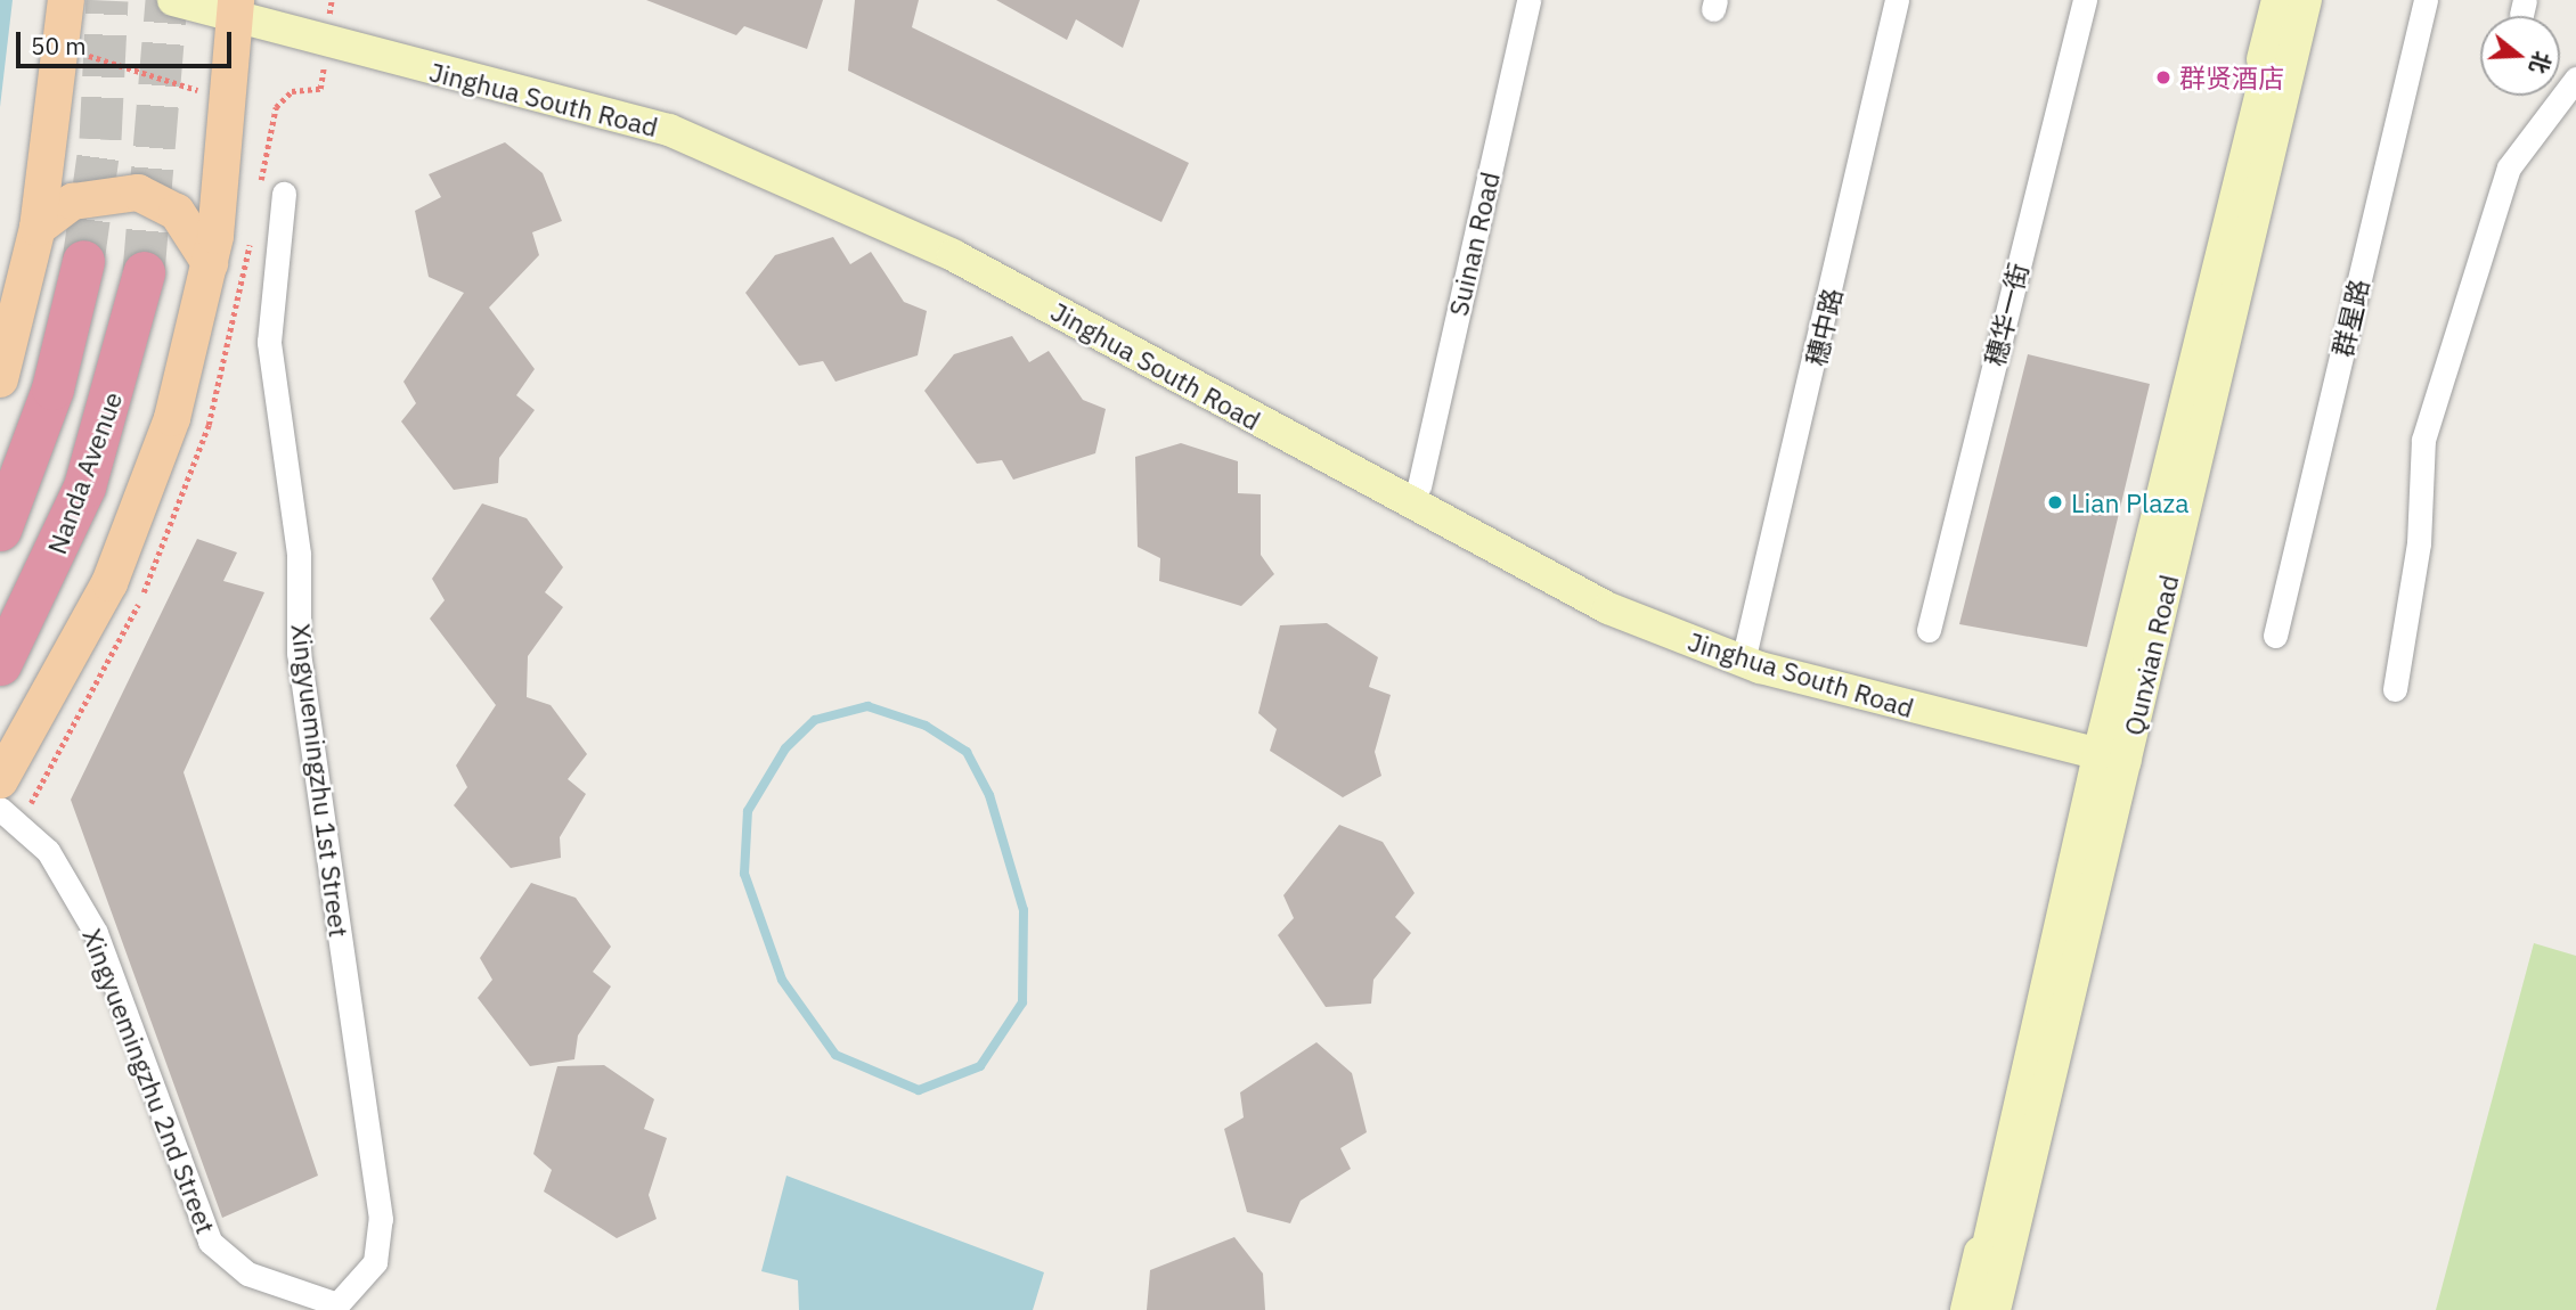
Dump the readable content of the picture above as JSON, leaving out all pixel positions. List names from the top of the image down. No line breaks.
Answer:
{"streets":{"highway":["Nanda Avenue"],"main road":["Jinghua South Road","Qunxian Road"],"street":["Suinan Road","穗华一街","群星路","穗中路","Xingyuemingzhu 1st Street","Xingyuemingzhu 2nd Street"]},"crossings":[["Jinghua South Road","Qunxian Road"],["Xingyuemingzhu 1st Street","Xingyuemingzhu 2nd Street"]],"places":["群贤酒店","Lian Plaza"],"scale_bar":"50 m","north":"right"}
